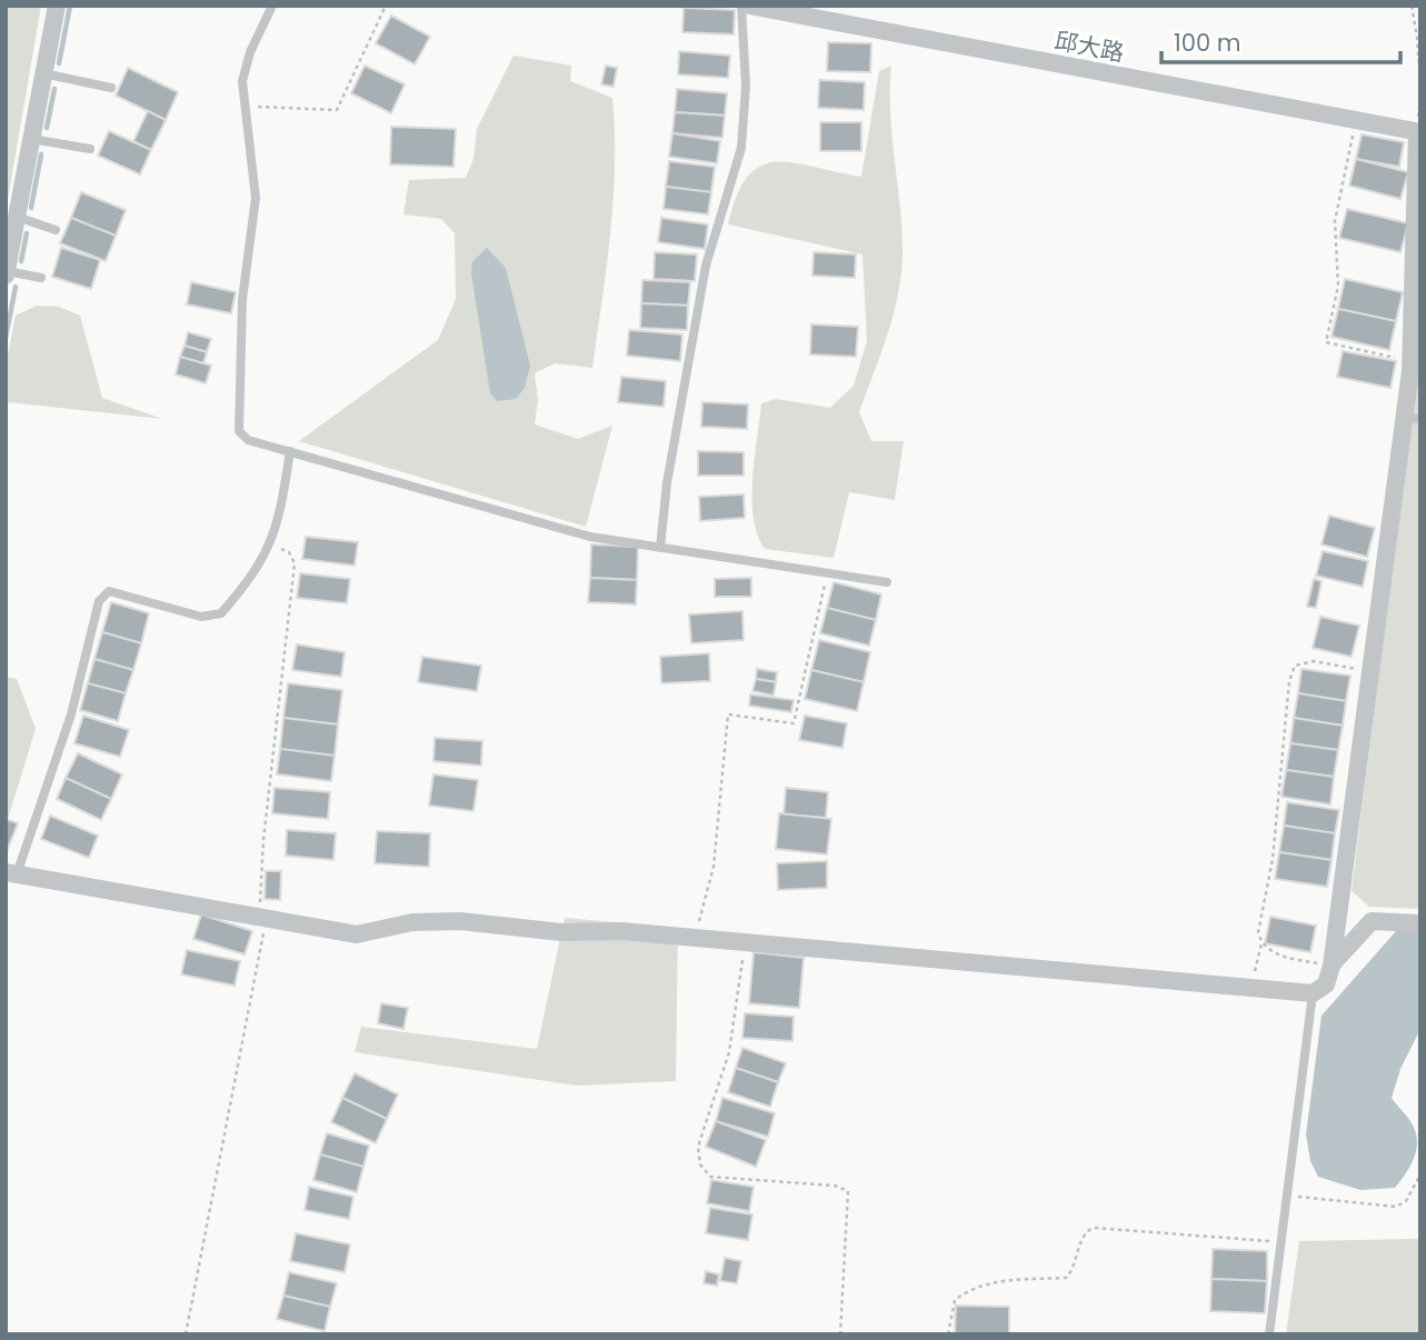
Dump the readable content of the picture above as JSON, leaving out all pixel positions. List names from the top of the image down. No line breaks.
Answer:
{"streets":{"street":["邱大路"]},"scale_bar":"100 m"}
